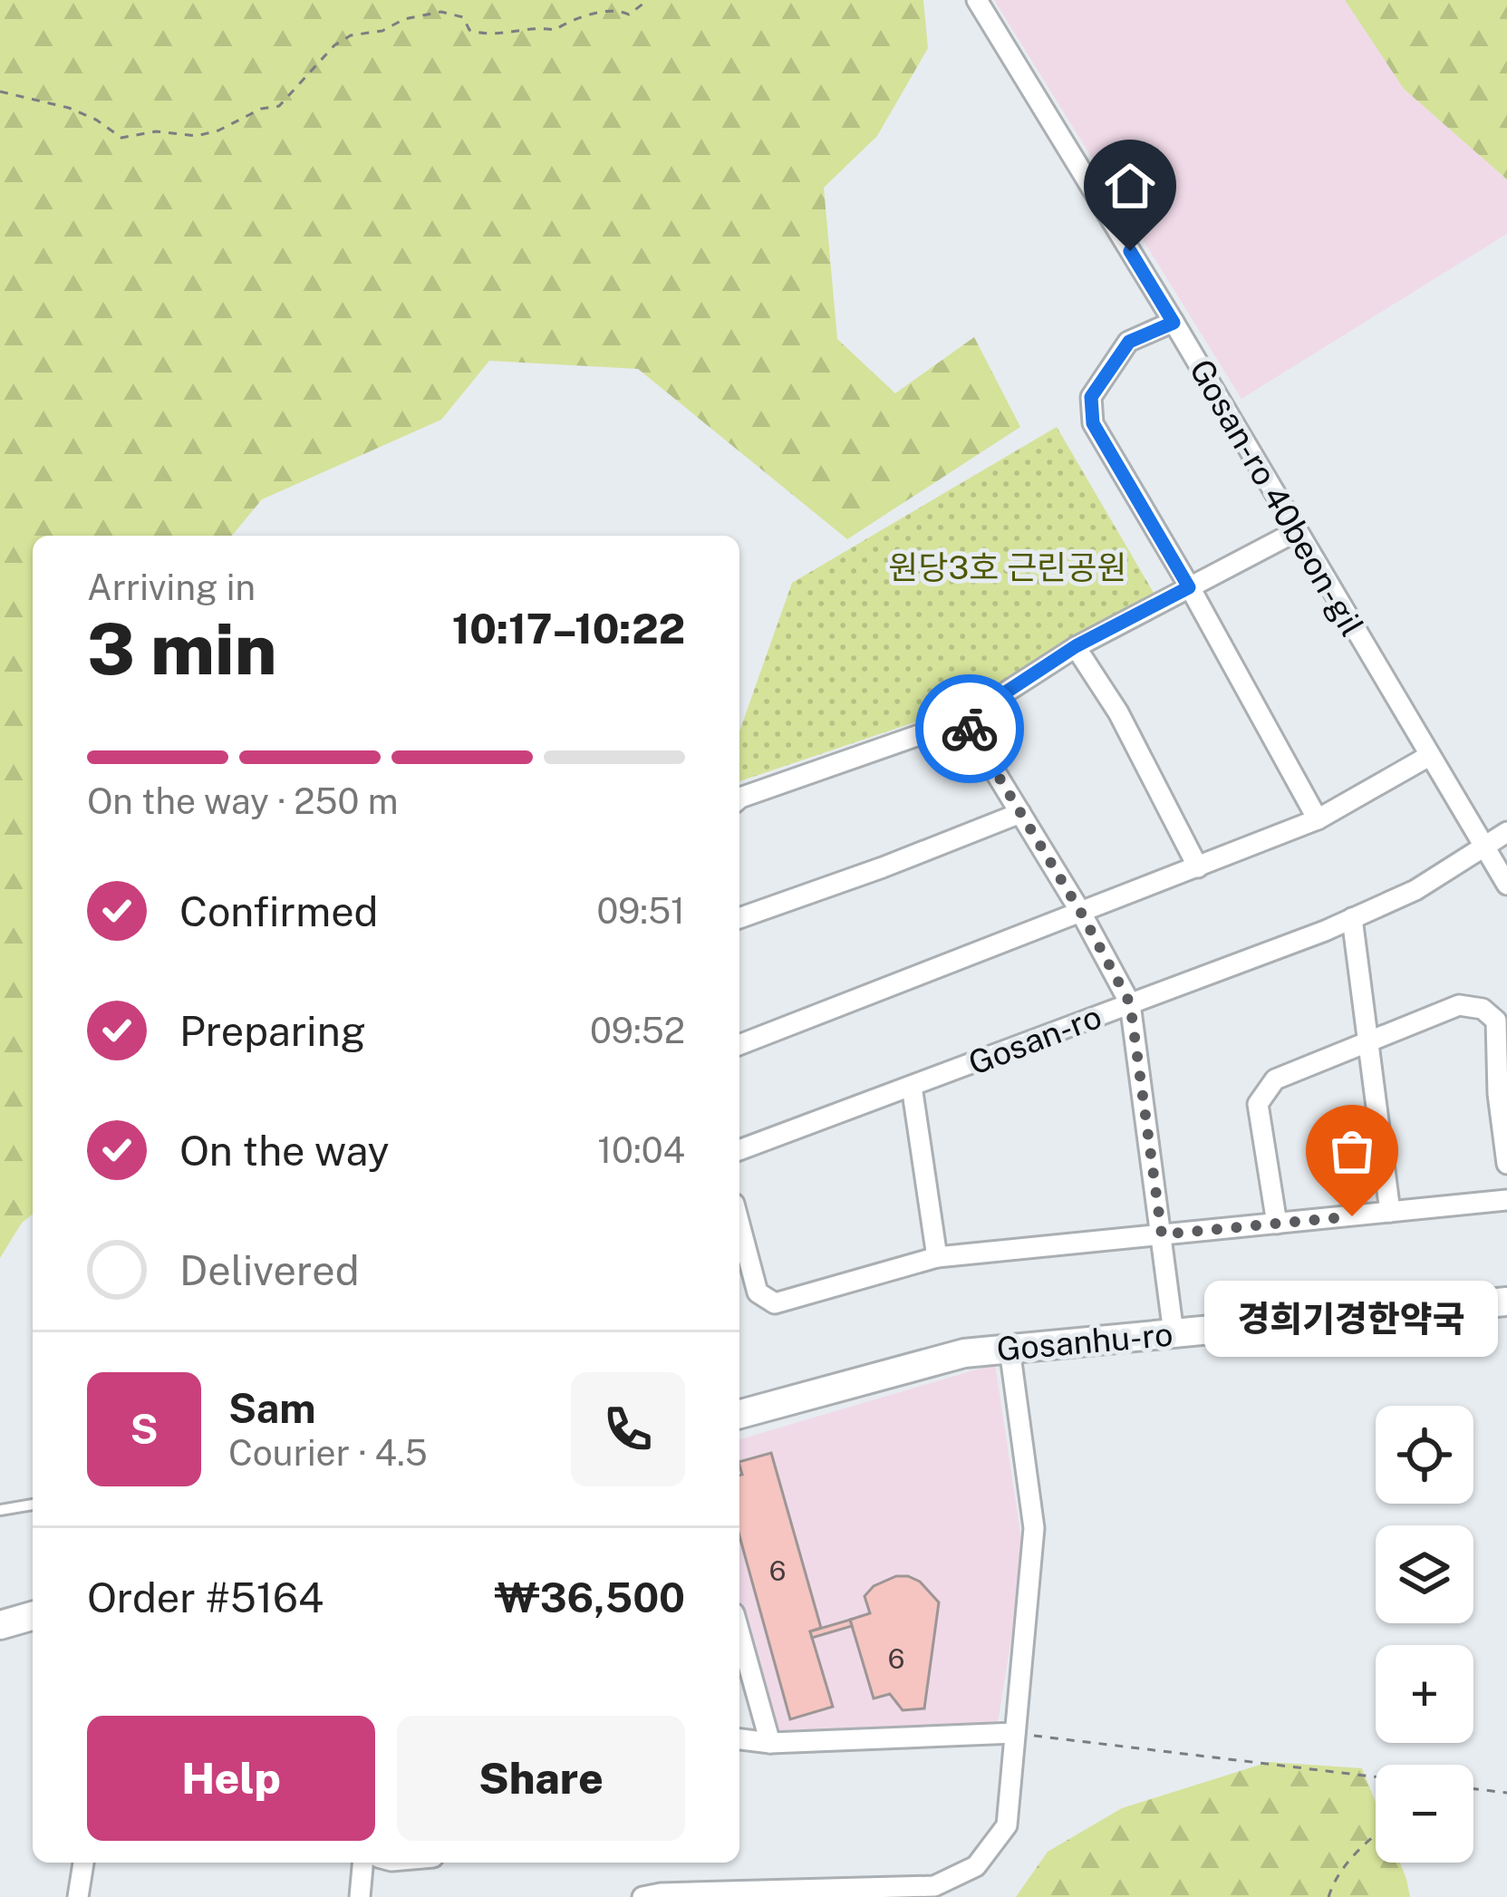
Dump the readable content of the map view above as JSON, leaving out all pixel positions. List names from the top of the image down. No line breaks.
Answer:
{"streets":{"main road":["Gosanhu-ro"],"street":["Gosan-ro 40beon-gil","Gosan-ro"]},"crossings":[["Gosan-ro 40beon-gil","Gosan-ro"]],"parks":["원당3호 근린공원"],"places":["경희기경한약국"],"house_numbers":["6","6"],"page":{"heading":["3 min","Arriving in","10:17–10:22"],"panel":["Sam","Courier · 4.5","Order #5164","₩36,500"],"bar":"On the way · 250 m","list":[["Confirmed","09:51"],["Preparing","09:52"],["On the way","10:04"],"Delivered"],"bubble":"경희기경한약국","round":"S","map_buttons":["+","−"],"buttons":["Help","Share"]}}
